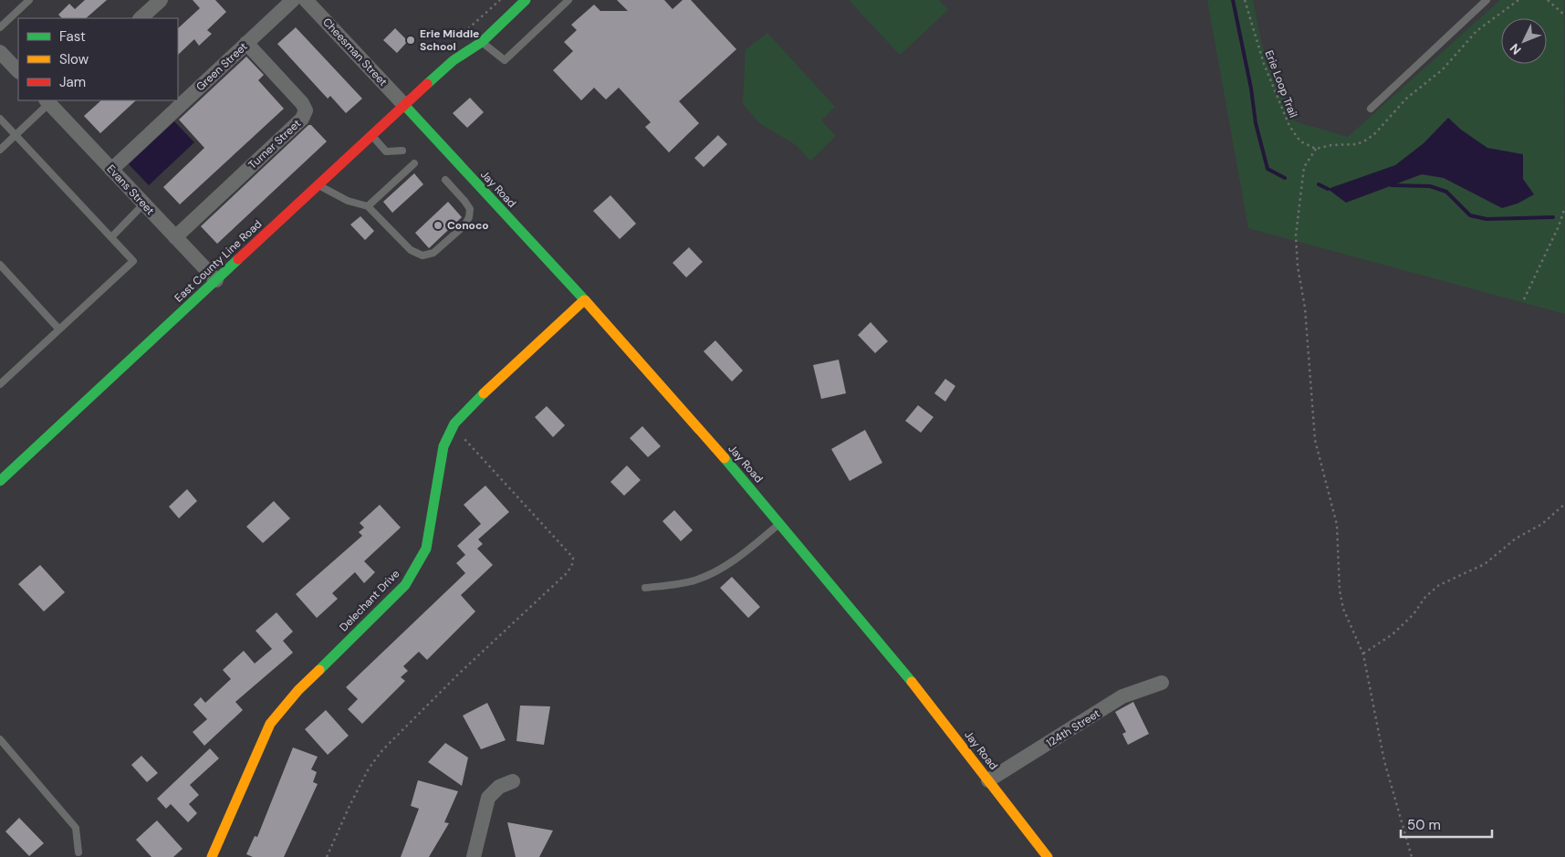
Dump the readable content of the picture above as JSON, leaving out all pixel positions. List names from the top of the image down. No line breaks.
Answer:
{"streets":{"street":["Cheesman Street","Green Street","Turner Street","Jay Road","Evans Street","East County Line Road","Delechant Drive","124th Street"],"path":["Erie Loop Trail"]},"crossings":[["Cheesman Street","Jay Road"],["Cheesman Street","East County Line Road"],["Green Street","Turner Street"],["Green Street","Evans Street"],["Turner Street","Evans Street"],["Jay Road","East County Line Road"],["Jay Road","Delechant Drive"],["Jay Road","124th Street"],["Evans Street","East County Line Road"]],"places":["Erie Middle School","Conoco"],"legend":["Fast","Slow","Jam"],"scale_bar":"50 m","north":"bottom left"}
